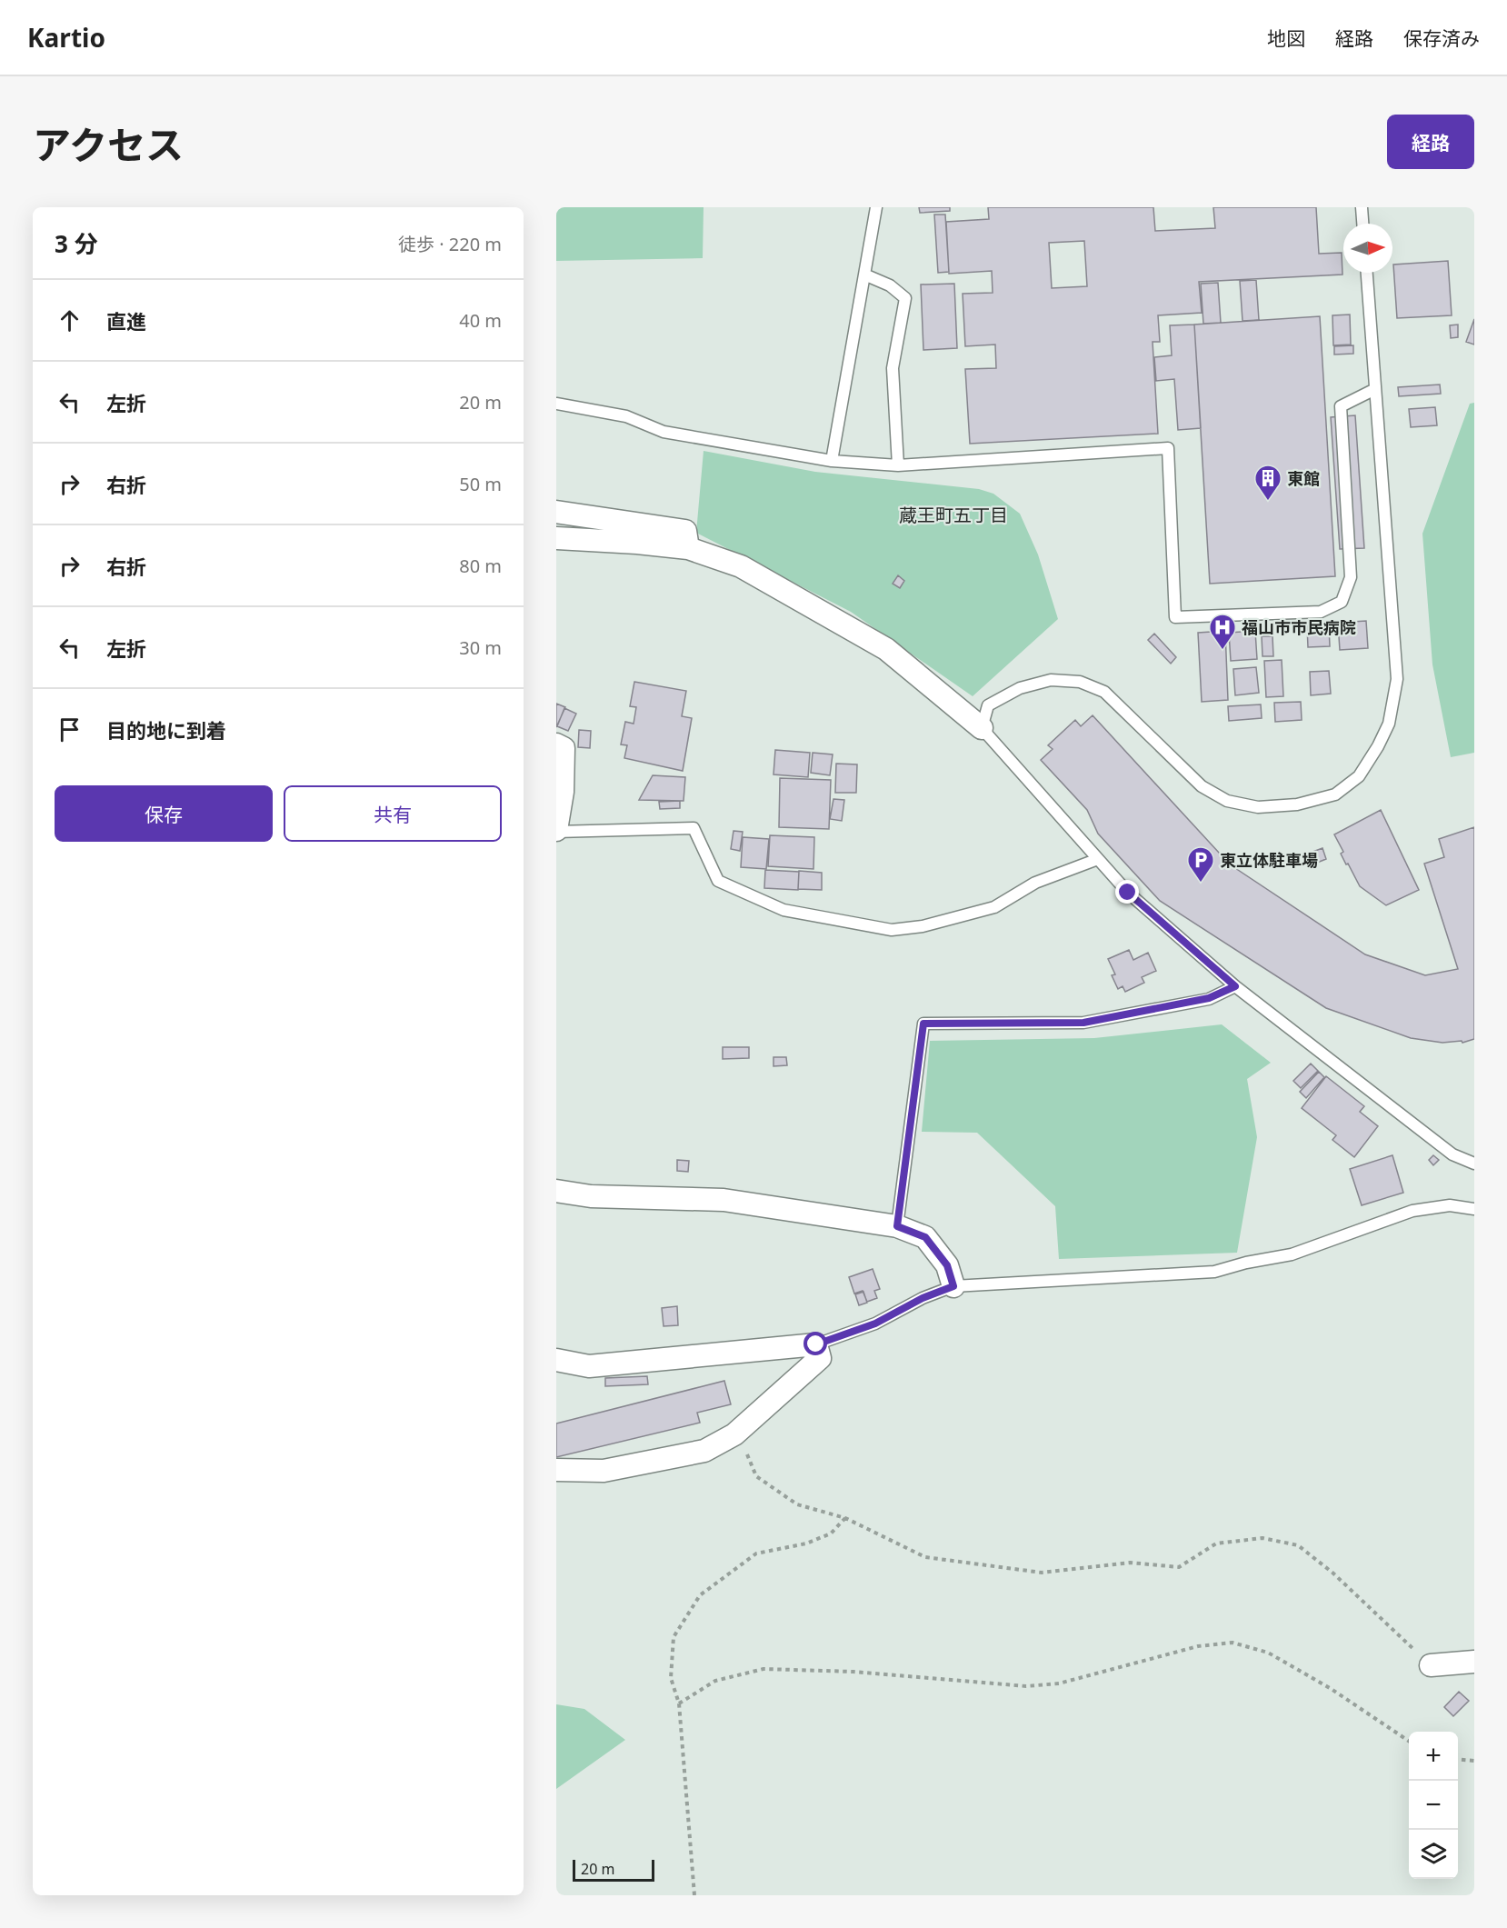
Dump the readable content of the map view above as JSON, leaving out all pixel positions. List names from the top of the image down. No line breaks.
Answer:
{"districts":["蔵王町五丁目"],"places":{"building":["東館"],"hospital":["福山市市民病院"],"parking":["東立体駐車場"]},"scale_bar":"20 m","north":"right","page":{"header":"Kartio","nav":["地図","経路","保存済み"],"title":"アクセス","buttons":["経路",["保存","共有"]],"heading":["3 分","徒歩 · 220 m"],"list":[["直進","40 m"],["左折","20 m"],["右折","50 m"],["右折","80 m"],["左折","30 m"],"目的地に到着"],"map_buttons":["+","−"],"scale":"20 m"}}
